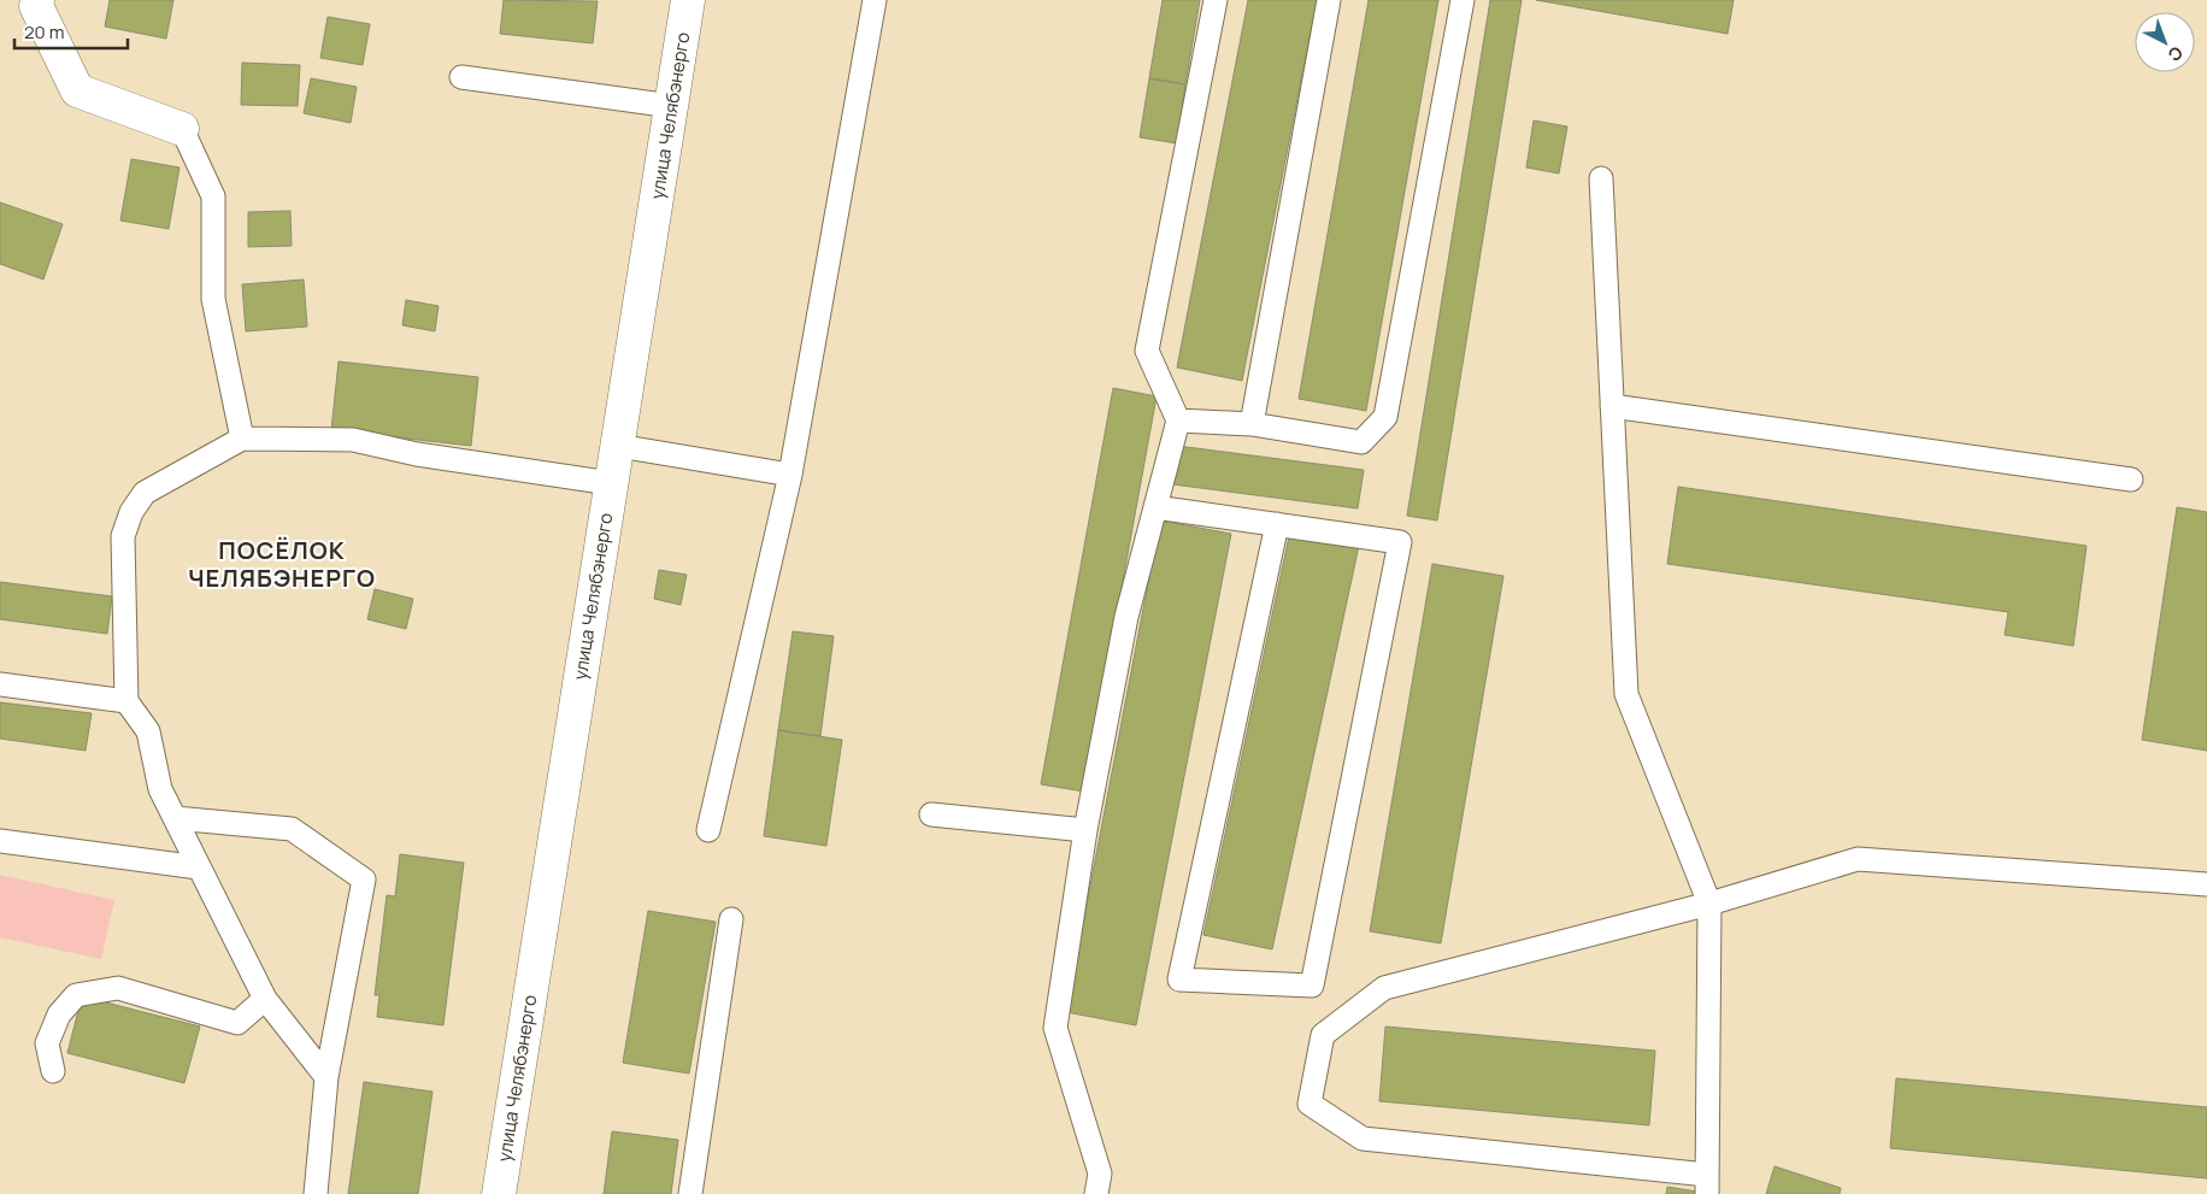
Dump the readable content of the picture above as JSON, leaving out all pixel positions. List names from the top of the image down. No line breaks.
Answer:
{"streets":{"street":["улица Челябэнерго"]},"districts":["ПОСЁЛОК ЧЕЛЯБЭНЕРГО"],"scale_bar":"20 m","north":"bottom right"}
